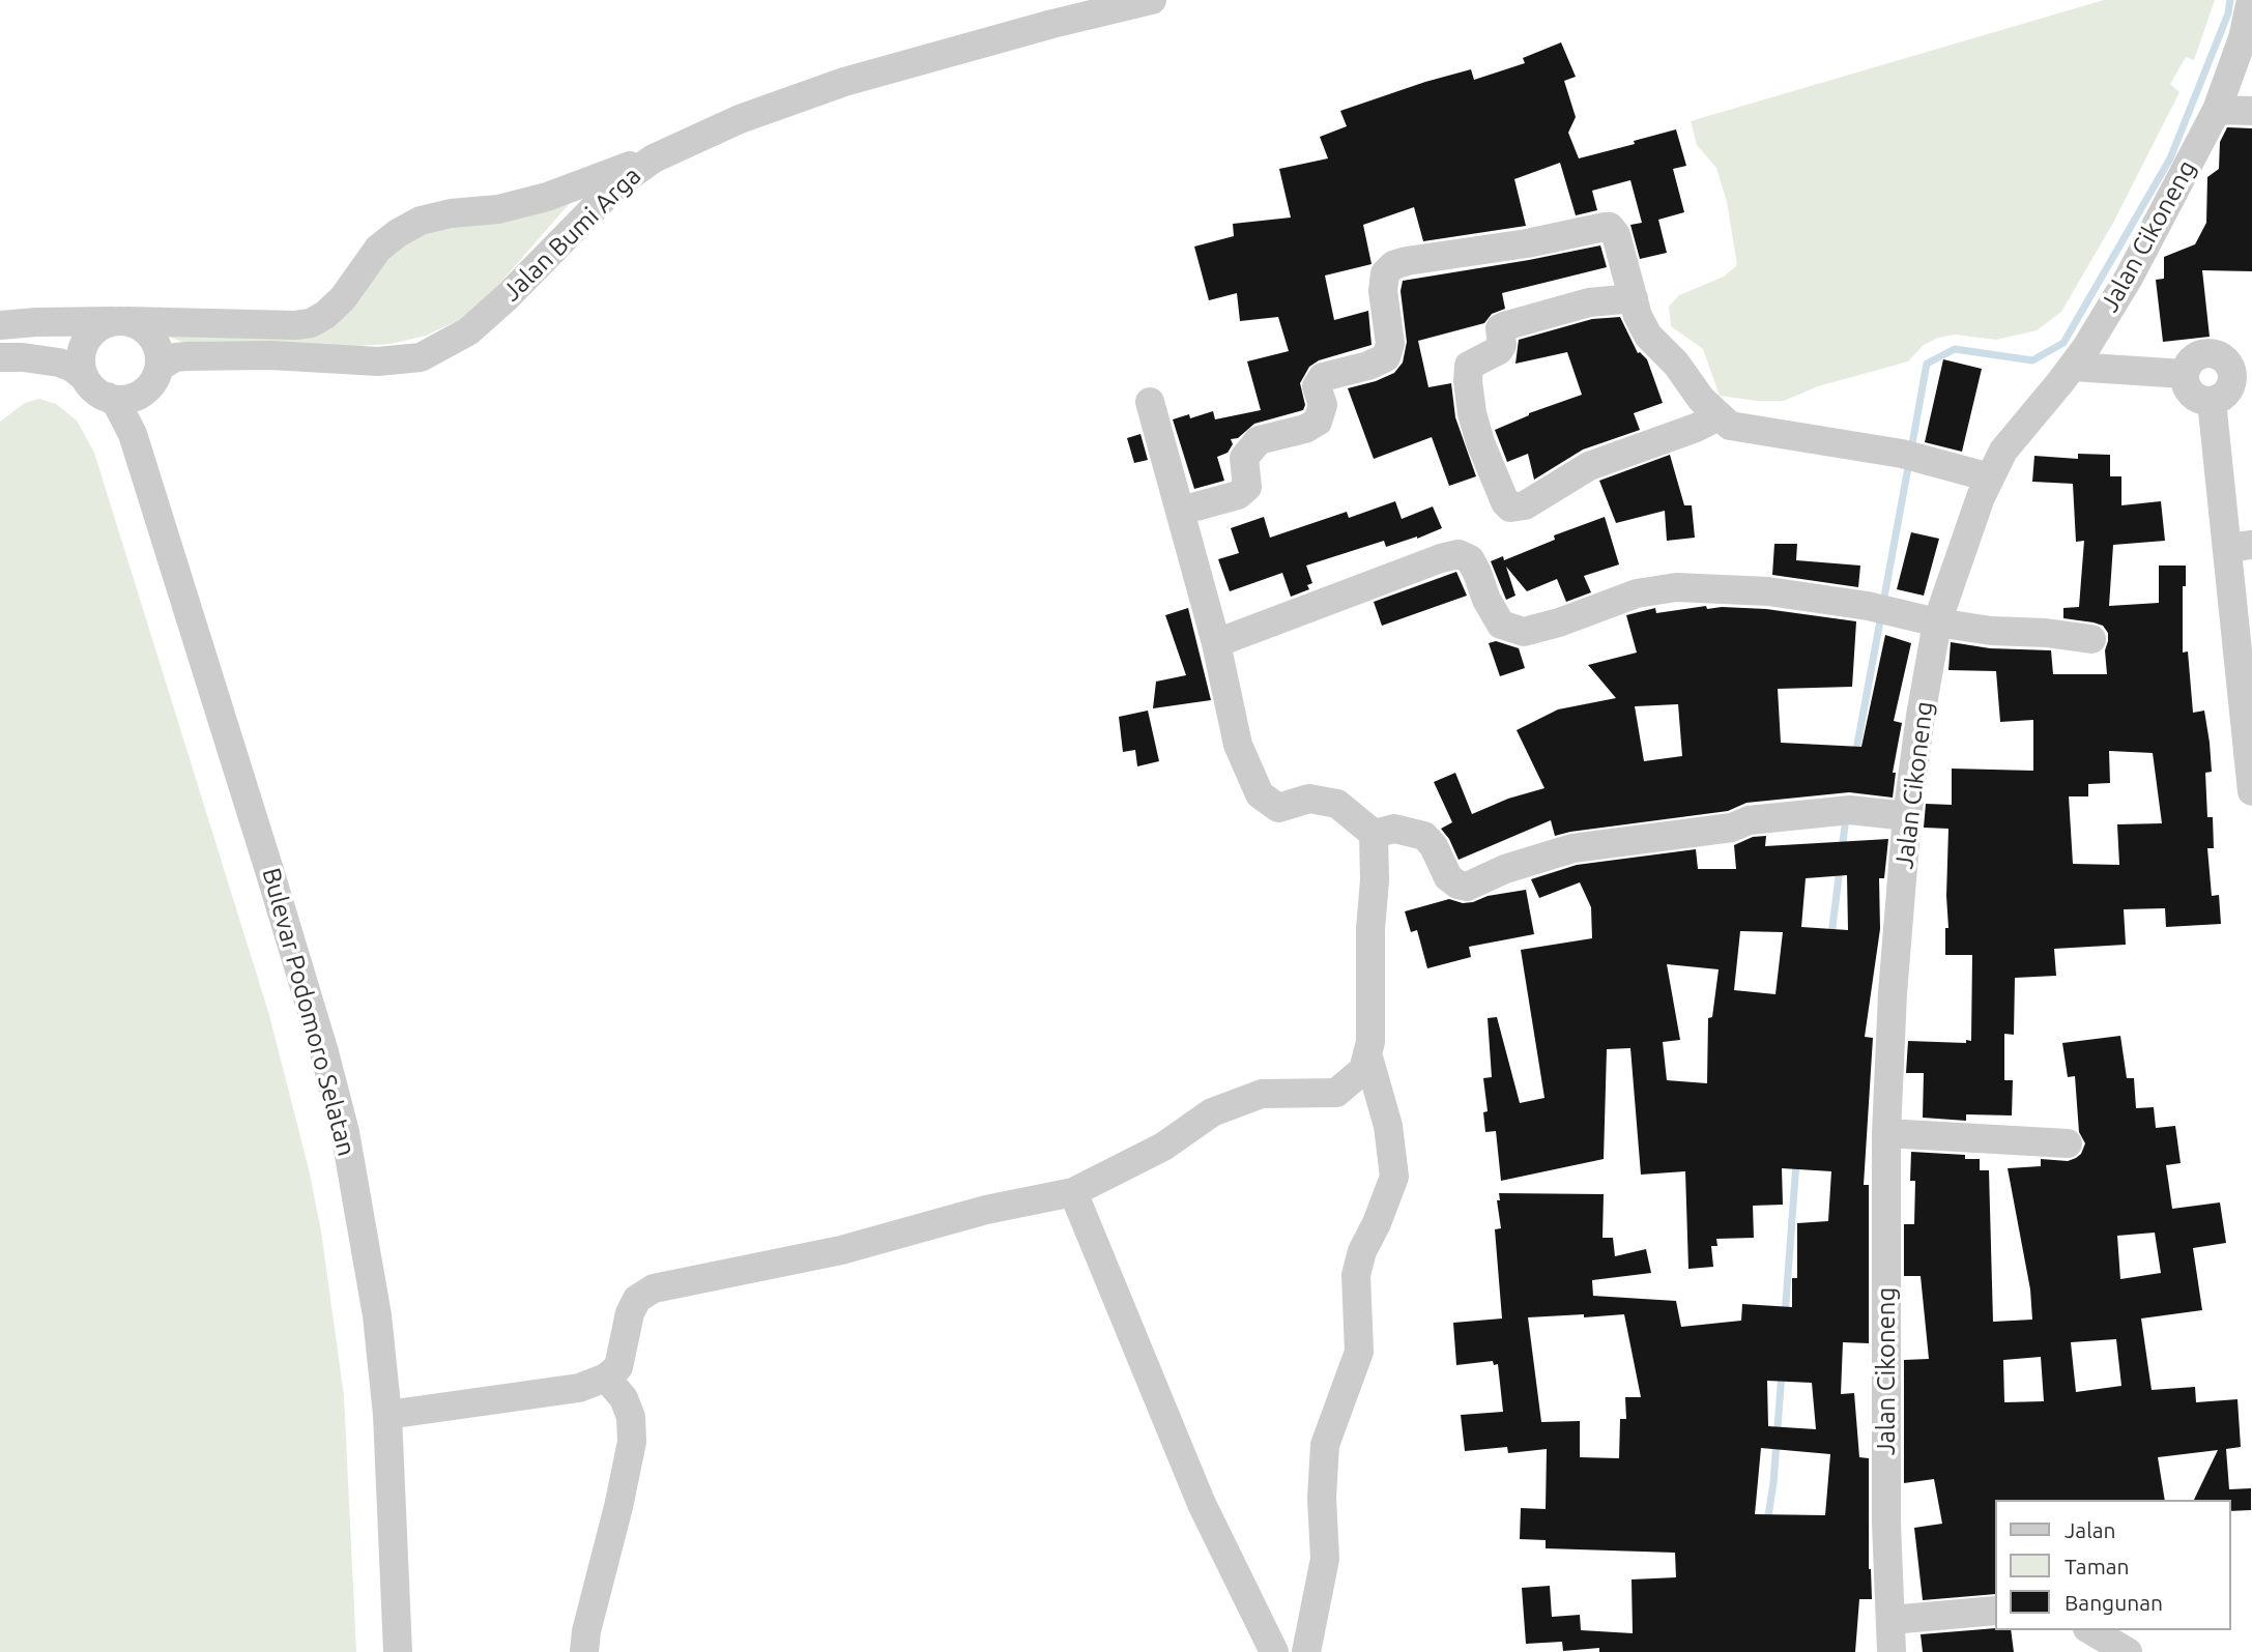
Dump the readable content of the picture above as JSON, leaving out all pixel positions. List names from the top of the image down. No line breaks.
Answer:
{"streets":{"street":["Jalan Bumi Arga","Jalan Cikoneng","Bulevar Podomoro Selatan"]},"crossings":[["Jalan Bumi Arga","Bulevar Podomoro Selatan"]],"legend":["Jalan","Taman","Bangunan"]}
